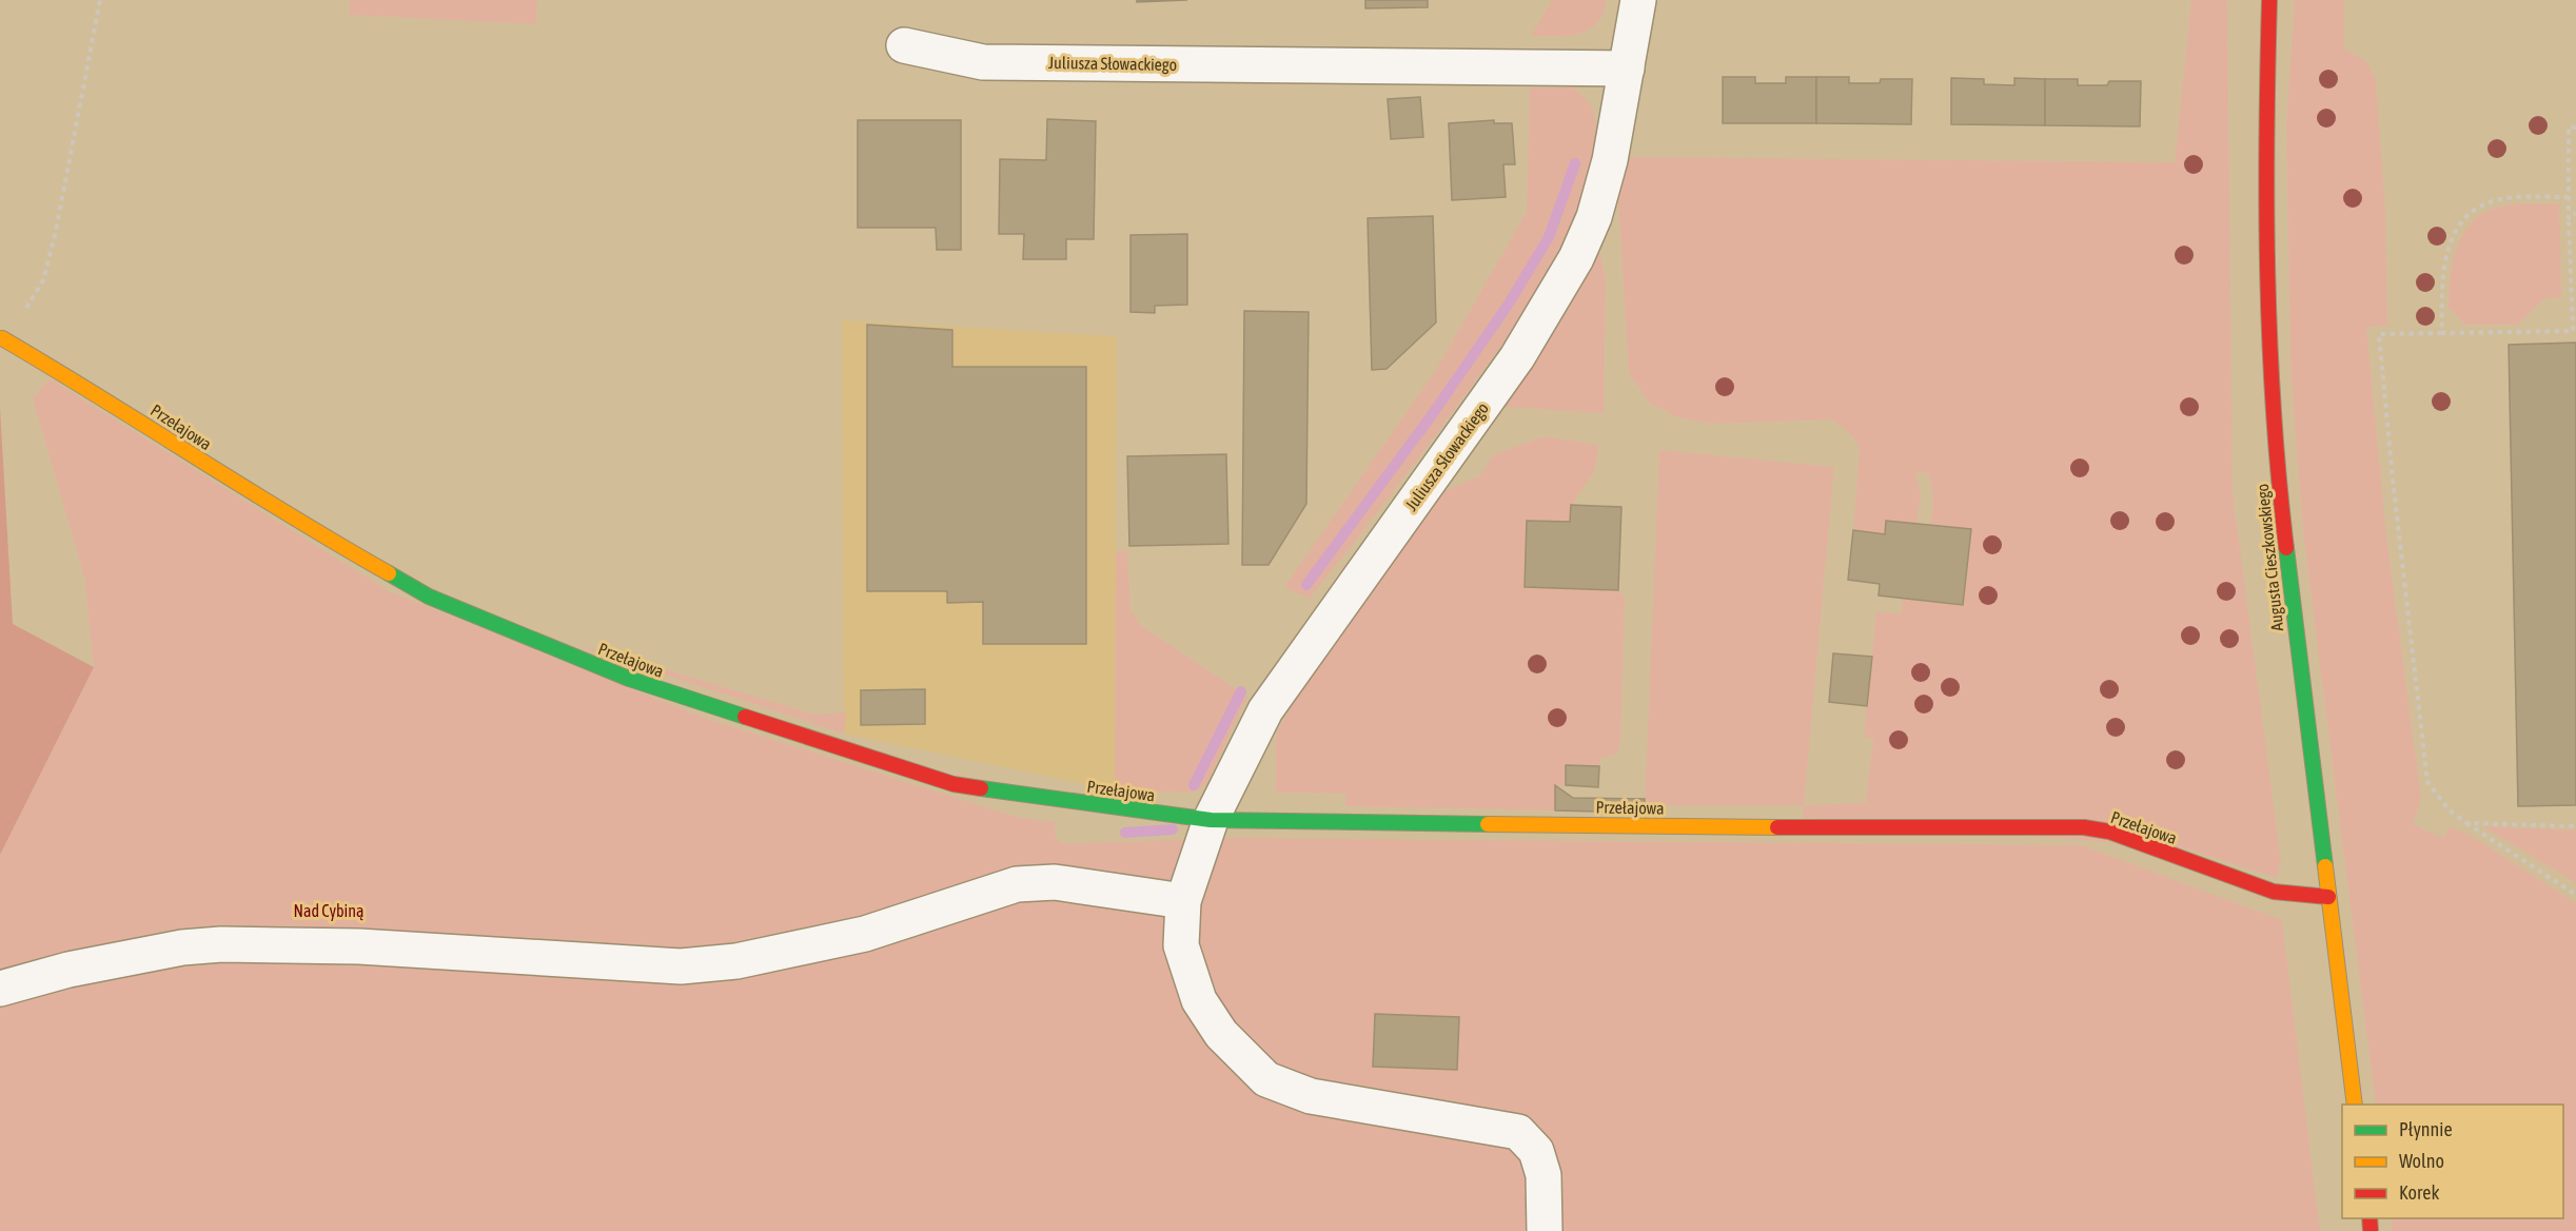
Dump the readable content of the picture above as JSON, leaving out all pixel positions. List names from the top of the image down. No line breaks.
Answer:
{"streets":{"street":["Juliusza Słowackiego","Przełajowa","Augusta Cieszkowskiego"]},"crossings":[["Juliusza Słowackiego","Przełajowa"],["Przełajowa","Augusta Cieszkowskiego"]],"parks":["Nad Cybiną"],"legend":["Płynnie","Wolno","Korek"]}
